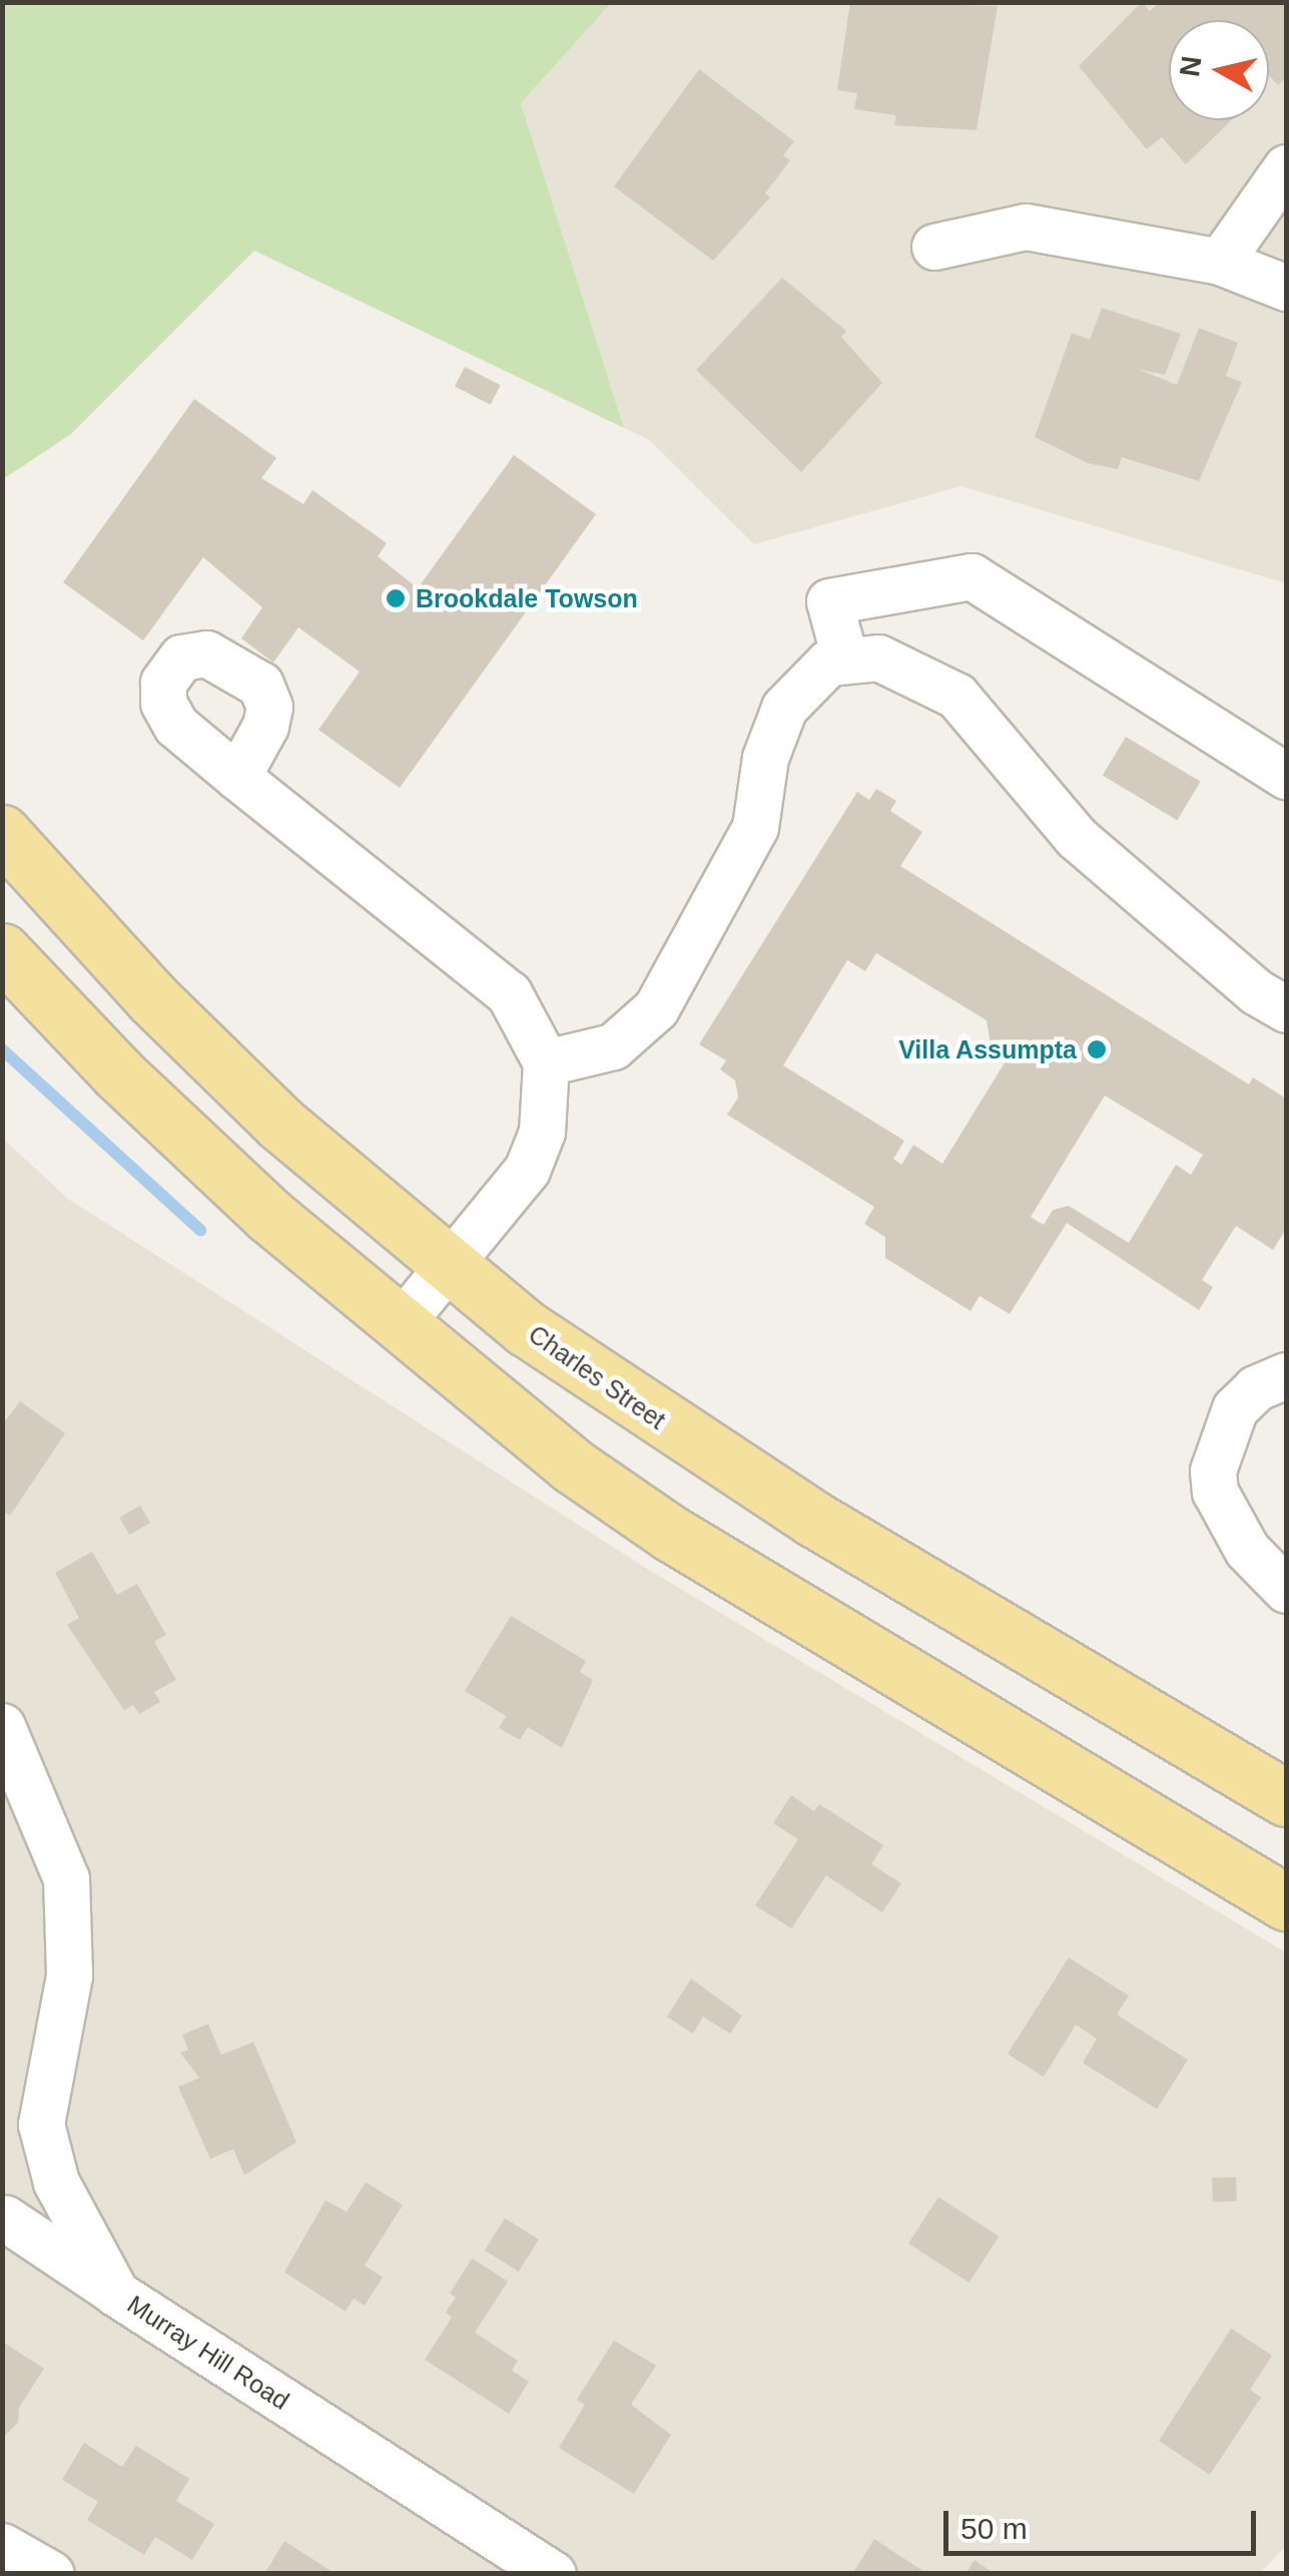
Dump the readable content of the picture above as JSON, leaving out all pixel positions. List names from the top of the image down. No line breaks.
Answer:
{"streets":{"main road":["Charles Street"],"street":["Murray Hill Road"]},"places":["Brookdale Towson","Villa Assumpta"],"scale_bar":"50 m","north":"left"}
